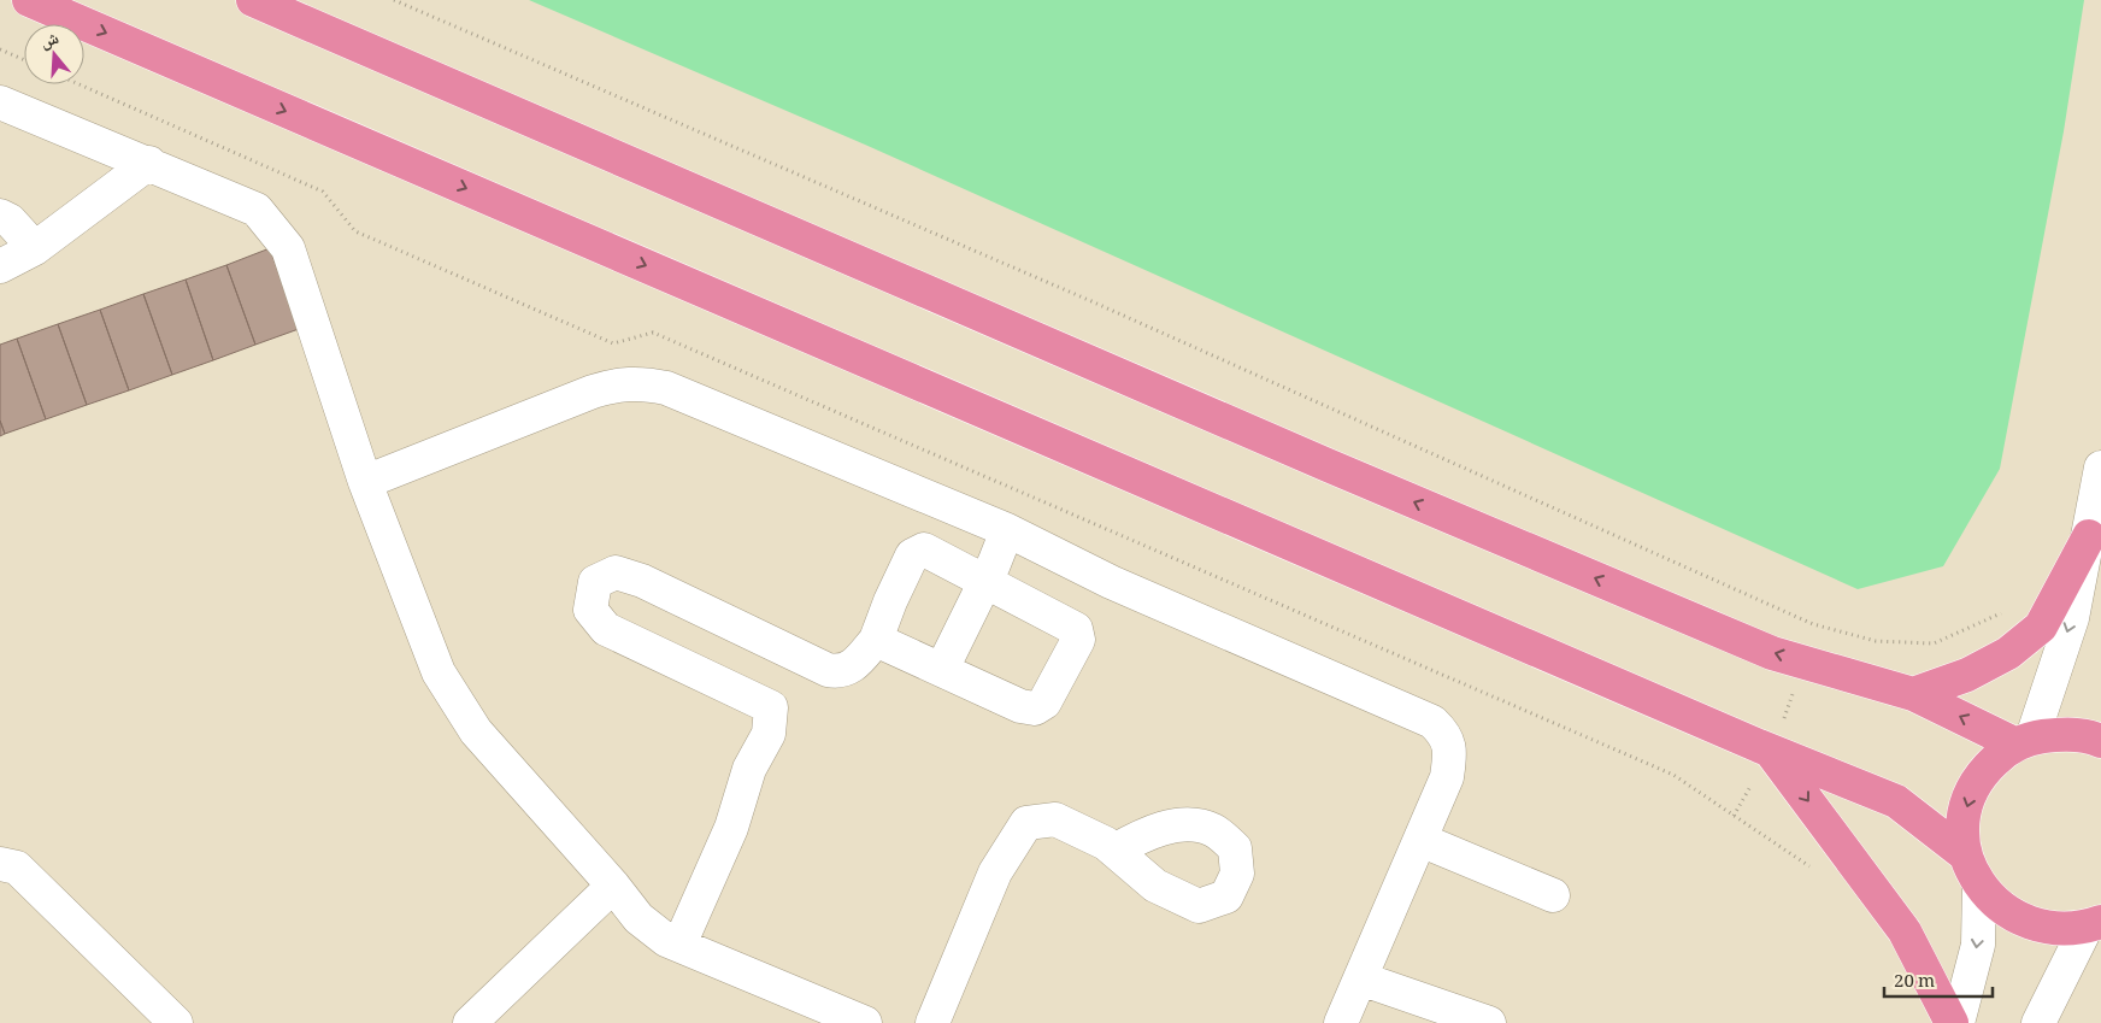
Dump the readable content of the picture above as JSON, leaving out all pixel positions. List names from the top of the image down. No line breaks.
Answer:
{"scale_bar":"20 m","north":"top"}
